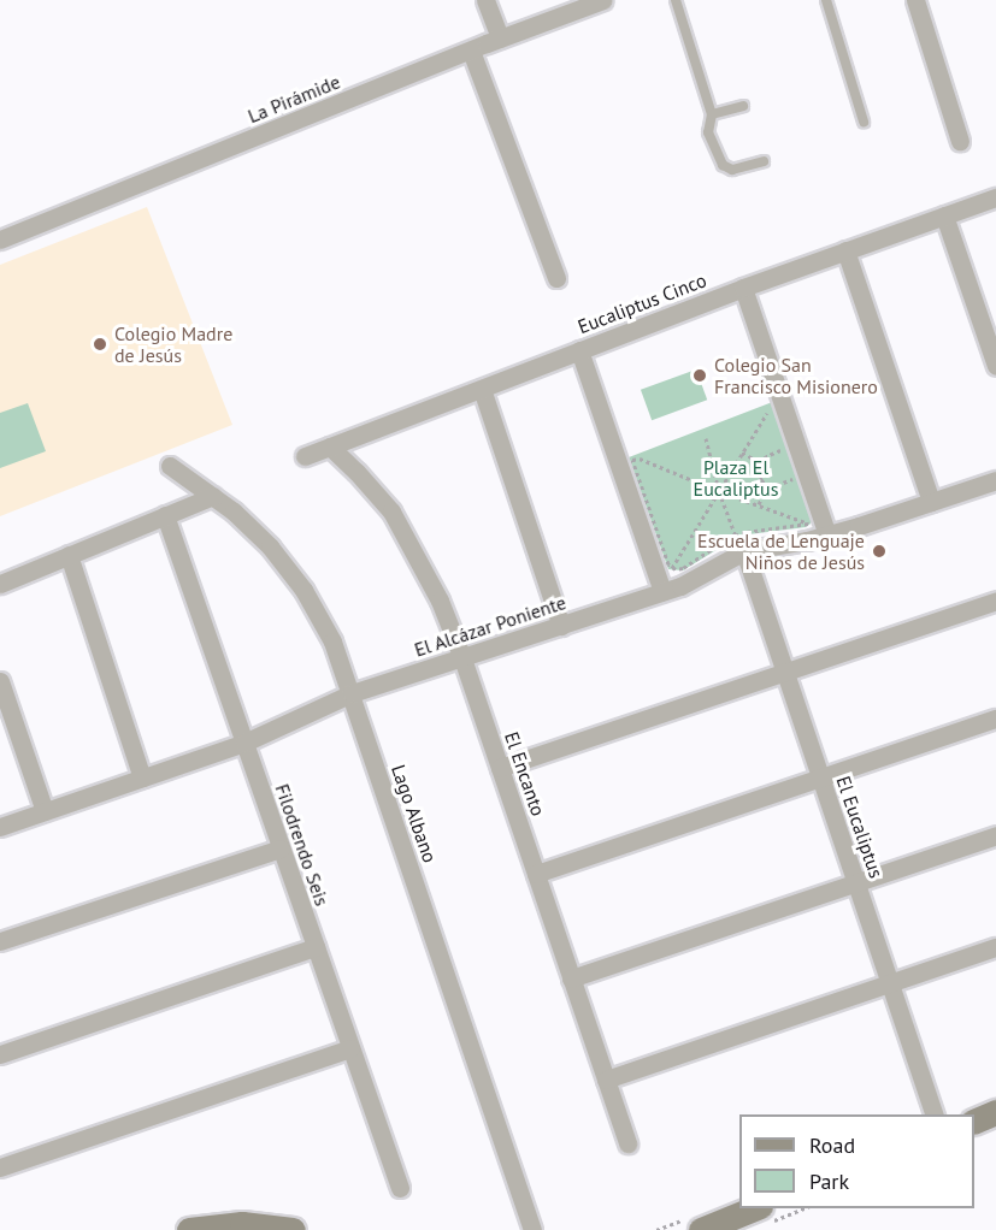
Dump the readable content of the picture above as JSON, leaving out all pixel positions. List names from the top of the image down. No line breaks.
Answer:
{"streets":{"street":["La Pirámide","Eucaliptus Cinco","El Alcázar Poniente","El Encanto","Lago Albano","El Eucaliptus","Filodrendo Seis"]},"crossings":[["Eucaliptus Cinco","El Encanto"],["El Alcázar Poniente","El Encanto"],["El Alcázar Poniente","Lago Albano"],["El Alcázar Poniente","El Eucaliptus"],["El Alcázar Poniente","Filodrendo Seis"]],"parks":["Plaza El Eucaliptus"],"places":["Colegio Madre de Jesús","Colegio San Francisco Misionero","Escuela de Lenguaje Niños de Jesús"],"legend":["Road","Park"]}
